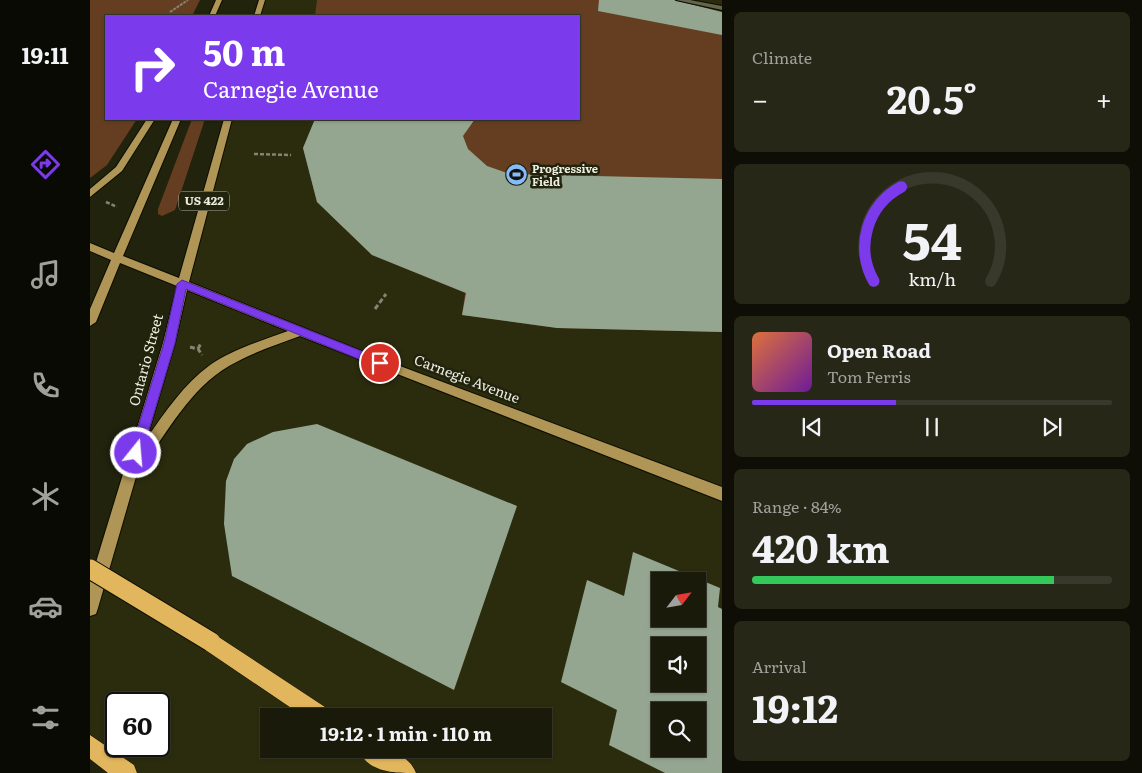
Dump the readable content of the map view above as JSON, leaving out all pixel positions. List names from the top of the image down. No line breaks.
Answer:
{"streets":{"main road":["US 422","Ontario Street","Carnegie Avenue"]},"crossings":[["Ontario Street","Carnegie Avenue"]],"places":{"sports":["Progressive Field"]},"north":"top right","page":{"tabs":"19:11","tile":["Climate",["Range · 84%","420 km"],["Arrival","19:12"]],"turn":["50 m","Carnegie Avenue"],"heat":["−","20.5°","+"],"song":["Open Road","Tom Ferris"],"limit":"60","trip":"19:12 · 1 min · 110 m","gauge":["54","km/h"]}}
